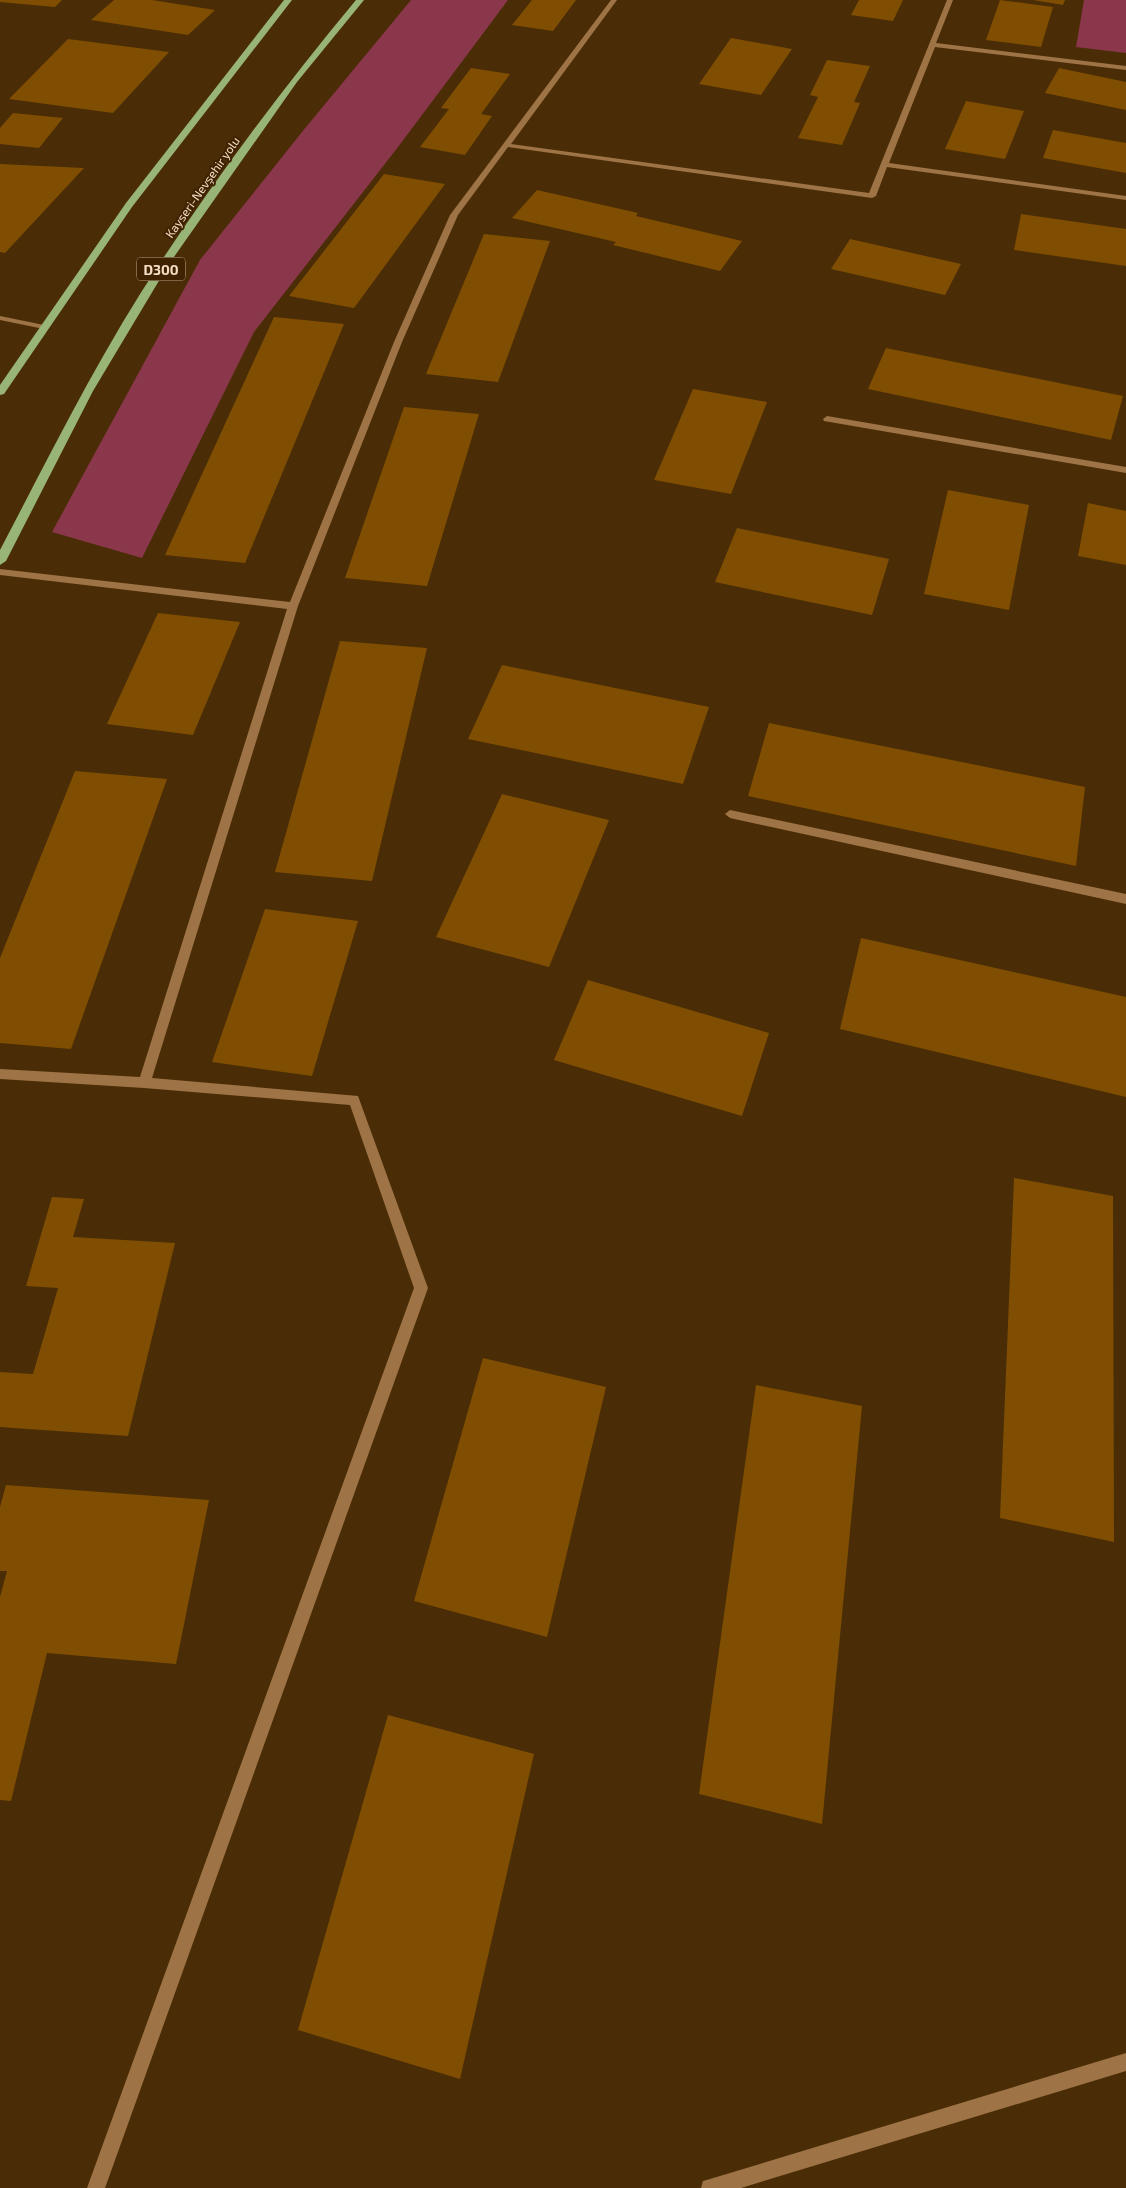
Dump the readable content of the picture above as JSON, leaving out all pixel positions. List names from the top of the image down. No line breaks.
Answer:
{"streets":{"highway":["Kayseri-Nevşehir yolu","D300"]}}
